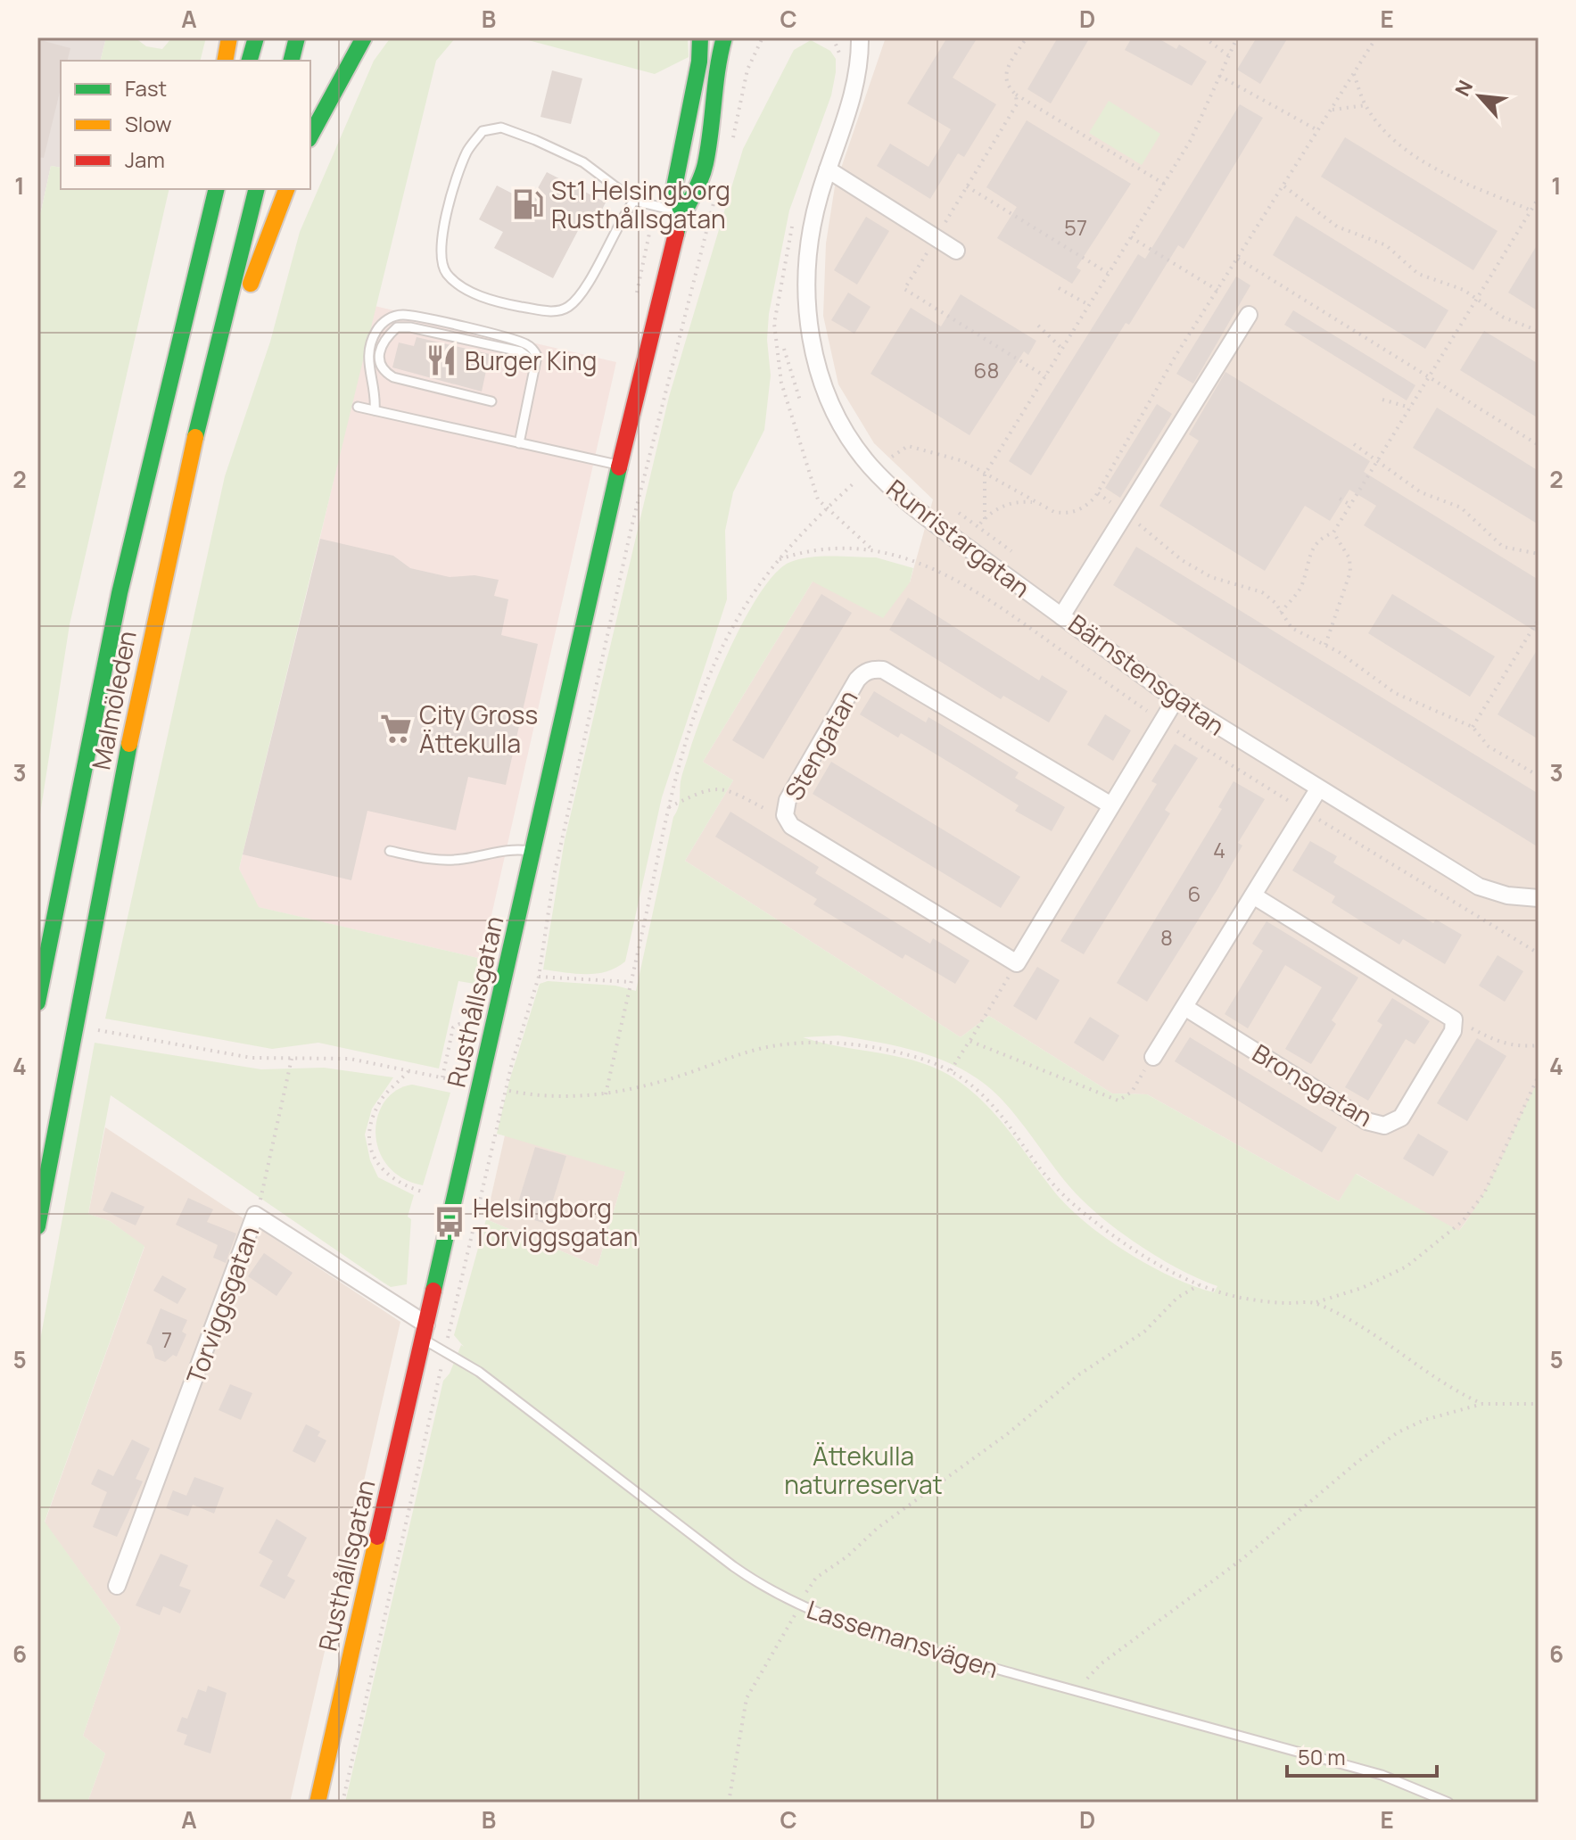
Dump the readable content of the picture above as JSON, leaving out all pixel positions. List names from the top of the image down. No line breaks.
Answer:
{"streets":{"main road":["Malmöleden","Rusthållsgatan"],"street":["Runristargatan","Bärnstensgatan","Stengatan","Bronsgatan","Torviggsgatan"],"lane":["Lassemansvägen"]},"crossings":[["Runristargatan","Bärnstensgatan"],["Rusthållsgatan","Torviggsgatan"],["Rusthållsgatan","Lassemansvägen"],["Torviggsgatan","Lassemansvägen"]],"parks":["Ättekulla naturreservat"],"places":{"fuel station":["St1 Helsingborg Rusthållsgatan"],"restaurant":["Burger King"],"supermarket":["City Gross Ättekulla"],"bus stop":["Helsingborg Torviggsgatan"]},"house_numbers":["57","68","4","6","8","7"],"legend":["Fast","Slow","Jam"],"scale_bar":"50 m","north":"top left","grid":{"columns":["A","B","C","D","E"],"rows":["1","2","3","4","5","6"]}}
